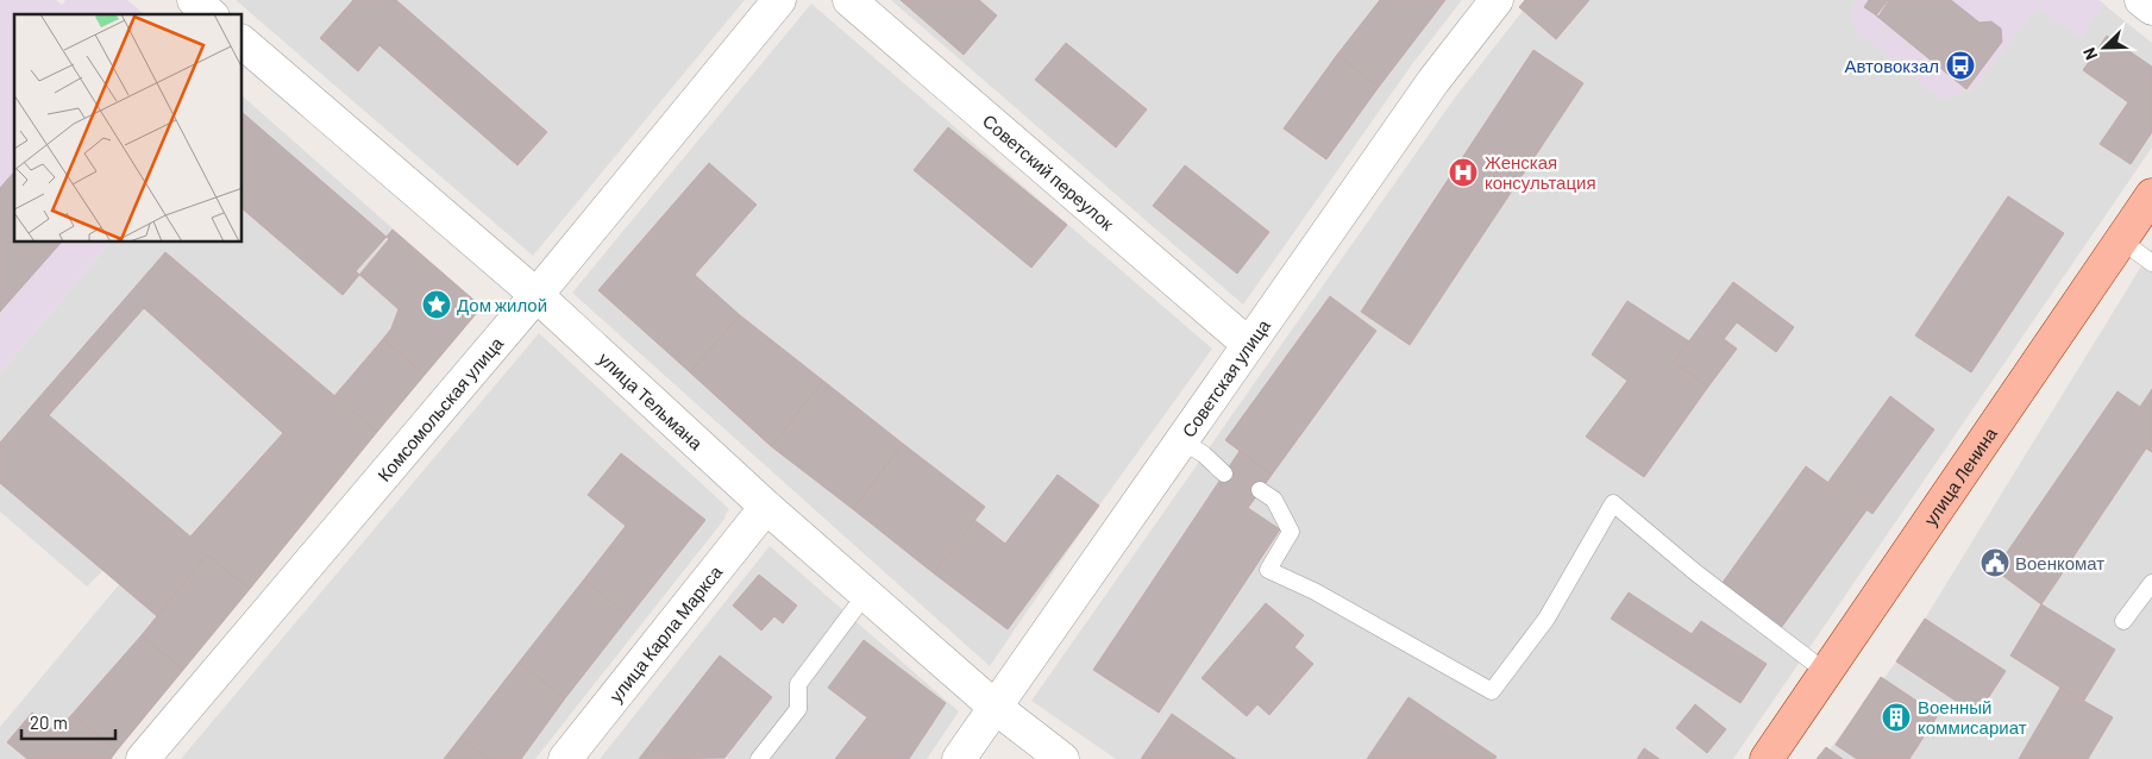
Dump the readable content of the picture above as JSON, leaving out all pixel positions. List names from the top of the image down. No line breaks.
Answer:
{"streets":{"main road":["улица Ленина"],"street":["Советский переулок","Советская улица","улица Тельмана","Комсомольская улица","улица Карла Маркса"]},"crossings":[["Советский переулок","Советская улица"],["Советская улица","улица Тельмана"],["улица Тельмана","Комсомольская улица"],["улица Тельмана","улица Карла Маркса"]],"places":{"bus stop":["Автовокзал"],"hospital":["Женская консультация"],"place":["Дом жилой"],"public building":["Военкомат"],"building":["Военный коммисариат"]},"scale_bar":"20 m","north":"bottom left"}
